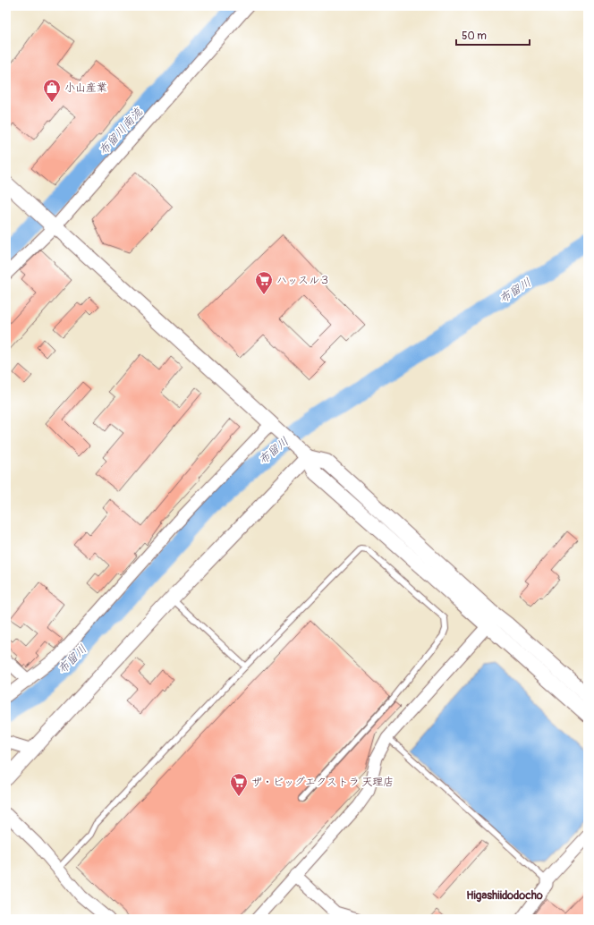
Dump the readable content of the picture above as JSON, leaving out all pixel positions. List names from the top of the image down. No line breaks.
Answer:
{"districts":["Higashiidodocho"],"water":["布留川南流","布留川"],"places":{"shop":["小山産業"],"supermarket":["ハッスル３","ザ・ビッグエクストラ 天理店"]},"scale_bar":"50 m"}
